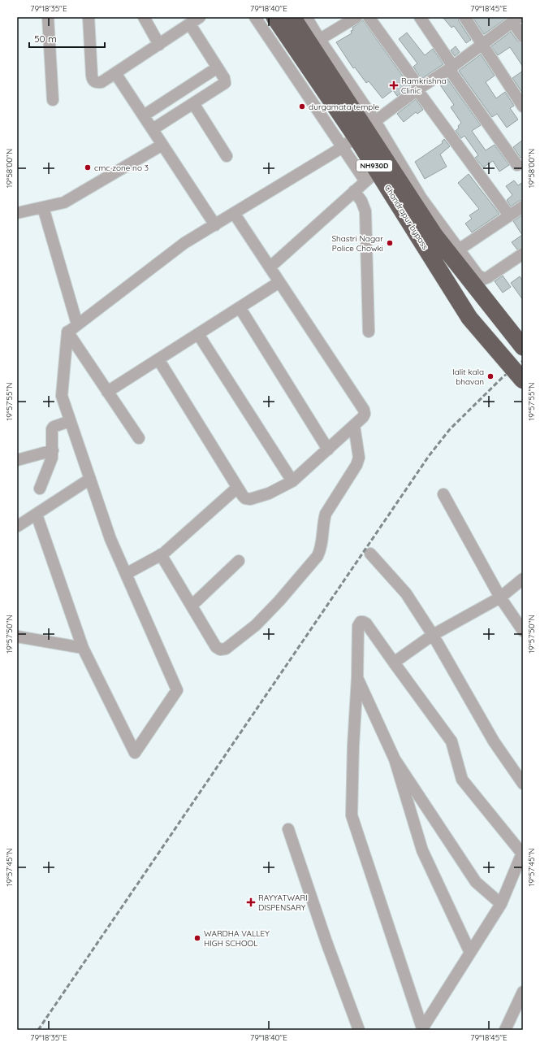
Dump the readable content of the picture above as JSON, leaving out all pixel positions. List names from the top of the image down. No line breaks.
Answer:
{"streets":{"highway":["NH930D","Chandrapur bypass"]},"places":{"health":["Ramkrishna Clinic","RAYYATWARI DISPENSARY"],"other":["durgamata temple","cmc zone no 3","Shastri Nagar Police Chowki","lalit kala bhavan","WARDHA VALLEY HIGH SCHOOL"]},"scale_bar":"50 m","coordinates":["79°18'35\"E","79°18'40\"E","79°18'45\"E","19°58'00\"N","19°57'55\"N","19°57'50\"N","19°57'45\"N"]}
